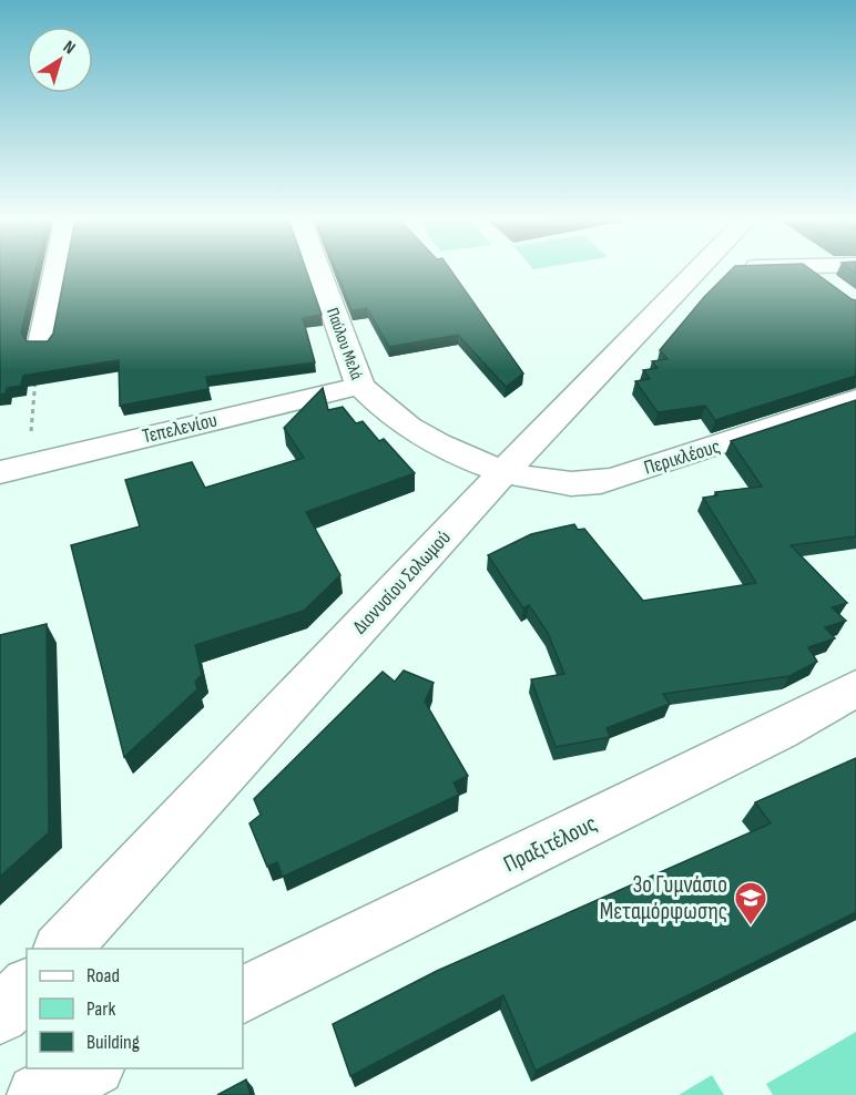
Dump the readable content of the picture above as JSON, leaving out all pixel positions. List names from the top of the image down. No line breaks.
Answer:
{"streets":{"street":["Παύλου Μελά","Τεπελενίου","Περικλέους","Διονυσίου Σολωμού","Πραξιτέλους"]},"crossings":[["Παύλου Μελά","Τεπελενίου"],["Παύλου Μελά","Περικλέους"],["Παύλου Μελά","Διονυσίου Σολωμού"],["Περικλέους","Διονυσίου Σολωμού"]],"places":{"school or university":["3ο Γυμνάσιο Μεταμόρφωσης"]},"legend":["Road","Park","Building"],"north":"top right"}
